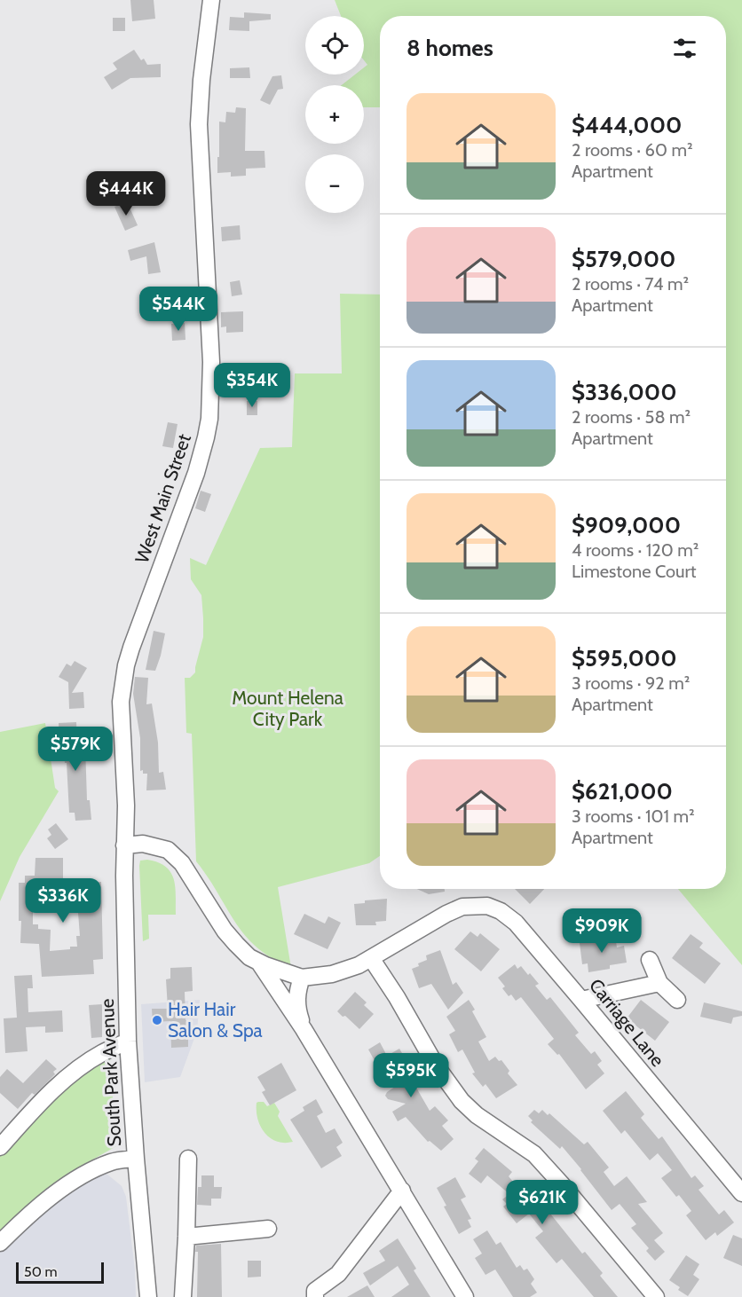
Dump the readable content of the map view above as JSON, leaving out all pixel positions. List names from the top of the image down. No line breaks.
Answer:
{"streets":{"street":["West Main Street","Carriage Lane","South Park Avenue"]},"crossings":[["West Main Street","Carriage Lane"],["West Main Street","South Park Avenue"],["Carriage Lane","South Park Avenue"]],"parks":["Mount Helena City Park"],"places":["Hair Hair Salon & Spa"],"scale_bar":"50 m","page":{"map_buttons":["+","−"],"heading":"8 homes","list":[{"name":"$444,000","note":"2 rooms · 60 m² · Apartment"},{"name":"$579,000","note":"2 rooms · 74 m² · Apartment"},{"name":"$336,000","note":"2 rooms · 58 m² · Apartment"},{"name":"$909,000","note":"4 rooms · 120 m² · Limestone Court"},{"name":"$595,000","note":"3 rooms · 92 m² · Apartment"},{"name":"$621,000","note":"3 rooms · 101 m² · Apartment"}],"price":["$444K","$544K","$354K","$579K","$336K","$909K","$595K","$621K"],"scale":"50 m"}}
